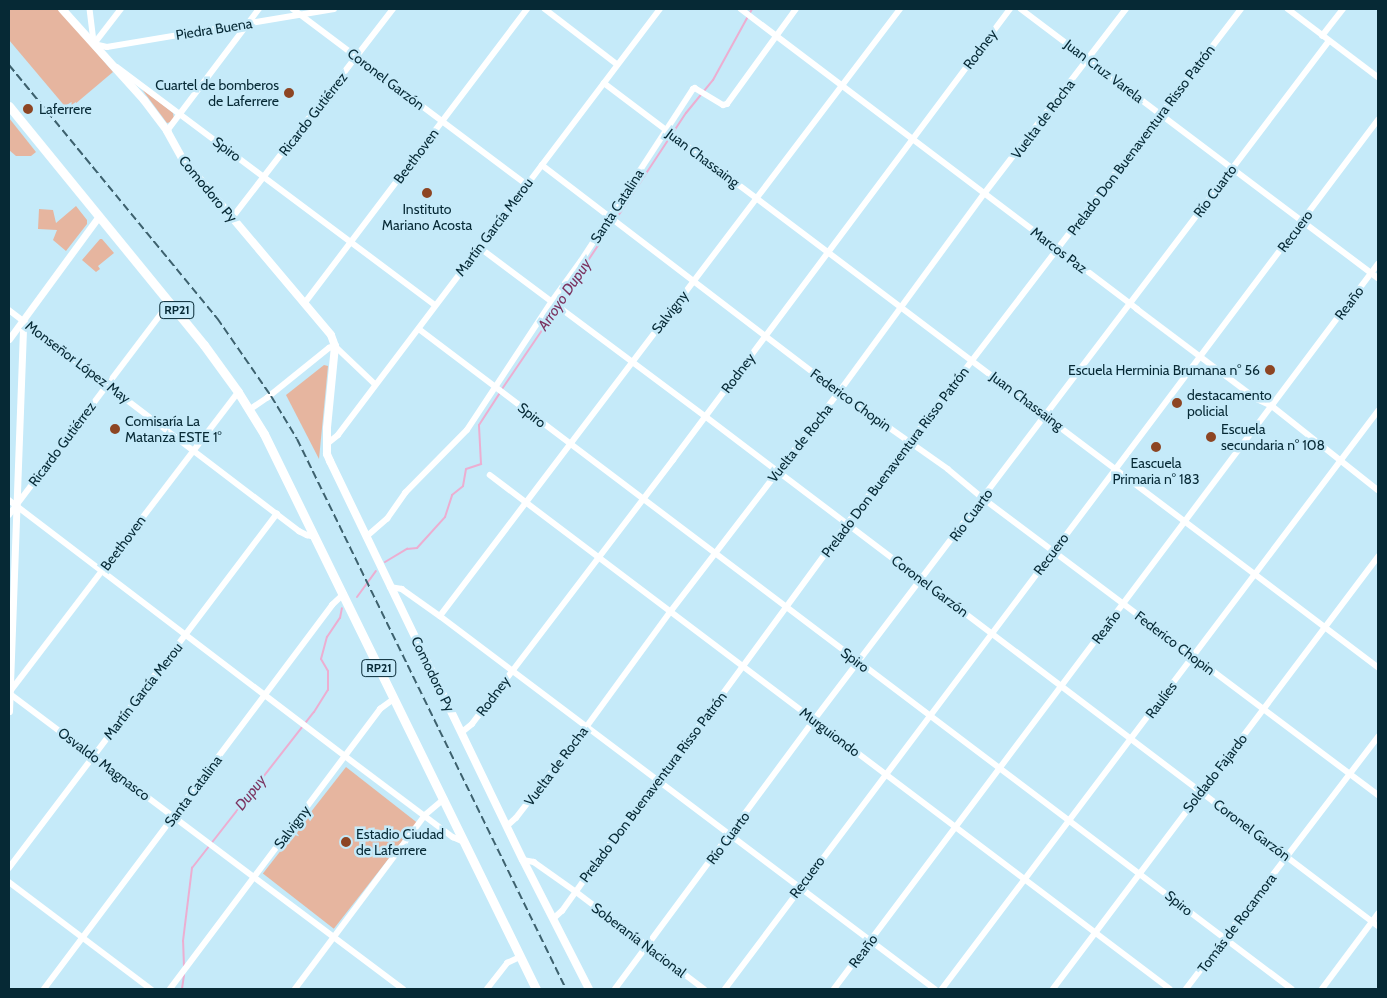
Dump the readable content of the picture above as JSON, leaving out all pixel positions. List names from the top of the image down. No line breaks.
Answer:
{"streets":{"main road":["Comodoro Py","RP21"],"street":["Piedra Buena","Rodney","Juan Cruz Varela","Coronel Garzón","Ricardo Gutiérrez","Vuelta de Rocha","Prelado Don Buenaventura Risso Patrón","Spiro","Beethoven","Juan Chassaing","Río Cuarto","Santa Catalina","Martín García Merou","Recuero","Marcos Paz","Reaño","Salvigny","Monseñor López May","Federico Chopin","Raulíes","Murguiondo","Osvaldo Magnasco","Soldado Fajardo","Tomás de Rocamora","Soberanía Nacional"]},"crossings":[["Piedra Buena","Coronel Garzón"],["Piedra Buena","Comodoro Py"],["Rodney","Coronel Garzón"],["Rodney","Spiro"],["Rodney","Juan Chassaing"],["Rodney","Comodoro Py"],["Rodney","Marcos Paz"],["Rodney","Federico Chopin"],["Rodney","Murguiondo"],["Juan Cruz Varela","Vuelta de Rocha"],["Juan Cruz Varela","Prelado Don Buenaventura Risso Patrón"],["Juan Cruz Varela","Río Cuarto"],["Juan Cruz Varela","Recuero"],["Juan Cruz Varela","Reaño"],["Coronel Garzón","Ricardo Gutiérrez"],["Coronel Garzón","Vuelta de Rocha"],["Coronel Garzón","Prelado Don Buenaventura Risso Patrón"],["Coronel Garzón","Beethoven"],["Coronel Garzón","Río Cuarto"],["Coronel Garzón","Santa Catalina"],["Coronel Garzón","Martín García Merou"],["Coronel Garzón","Recuero"],["Coronel Garzón","Reaño"],["Coronel Garzón","Salvigny"],["Coronel Garzón","Raulíes"],["Coronel Garzón","Soldado Fajardo"],["Coronel Garzón","Tomás de Rocamora"],["Ricardo Gutiérrez","Spiro"],["Ricardo Gutiérrez","Comodoro Py"],["Ricardo Gutiérrez","RP21"],["Ricardo Gutiérrez","Monseñor López May"],["Vuelta de Rocha","Spiro"],["Vuelta de Rocha","Juan Chassaing"],["Vuelta de Rocha","Comodoro Py"],["Vuelta de Rocha","Marcos Paz"],["Vuelta de Rocha","Federico Chopin"],["Vuelta de Rocha","Murguiondo"],["Prelado Don Buenaventura Risso Patrón","Spiro"],["Prelado Don Buenaventura Risso Patrón","Juan Chassaing"],["Prelado Don Buenaventura Risso Patrón","Comodoro Py"],["Prelado Don Buenaventura Risso Patrón","Marcos Paz"],["Prelado Don Buenaventura Risso Patrón","Federico Chopin"],["Prelado Don Buenaventura Risso Patrón","Murguiondo"],["Prelado Don Buenaventura Risso Patrón","Soberanía Nacional"],["Spiro","Beethoven"],["Spiro","Comodoro Py"],["Spiro","Río Cuarto"],["Spiro","Santa Catalina"],["Spiro","Martín García Merou"],["Spiro","Recuero"],["Spiro","Reaño"],["Spiro","Salvigny"],["Spiro","Raulíes"],["Spiro","Soldado Fajardo"],["Spiro","Tomás de Rocamora"],["Beethoven","Comodoro Py"],["Beethoven","RP21"],["Beethoven","Monseñor López May"],["Beethoven","Osvaldo Magnasco"],["Juan Chassaing","Río Cuarto"],["Juan Chassaing","Santa Catalina"],["Juan Chassaing","Martín García Merou"],["Juan Chassaing","Recuero"],["Juan Chassaing","Reaño"],["Juan Chassaing","Salvigny"],["Juan Chassaing","Raulíes"],["Juan Chassaing","Soldado Fajardo"],["Comodoro Py","Santa Catalina"],["Comodoro Py","Martín García Merou"],["Comodoro Py","Soberanía Nacional"],["Río Cuarto","Marcos Paz"],["Río Cuarto","Federico Chopin"],["Río Cuarto","Murguiondo"],["Río Cuarto","Soberanía Nacional"],["Santa Catalina","Marcos Paz"],["Santa Catalina","RP21"],["Santa Catalina","Federico Chopin"],["Santa Catalina","Osvaldo Magnasco"],["Martín García Merou","Monseñor López May"],["Martín García Merou","Federico Chopin"],["Martín García Merou","Osvaldo Magnasco"],["Recuero","Marcos Paz"],["Recuero","Federico Chopin"],["Recuero","Murguiondo"],["Marcos Paz","Reaño"],["Marcos Paz","Salvigny"],["Marcos Paz","Raulíes"],["Reaño","Federico Chopin"],["Reaño","Murguiondo"],["RP21","Salvigny"],["RP21","Monseñor López May"],["Salvigny","Federico Chopin"],["Salvigny","Murguiondo"],["Salvigny","Osvaldo Magnasco"],["Federico Chopin","Raulíes"],["Federico Chopin","Soldado Fajardo"],["Federico Chopin","Tomás de Rocamora"],["Raulíes","Murguiondo"],["Murguiondo","Soldado Fajardo"]],"water":["Arroyo Dupuy","Dupuy"],"places":["Cuartel de bomberos de Laferrere","Laferrere","Instituto Mariano Acosta","Escuela Herminia Brumana n° 56","destacamento policial","Comisaría La Matanza ESTE 1°","Escuela secundaria n° 108","Eascuela Primaria n° 183","Estadio Ciudad de Laferrere"]}
